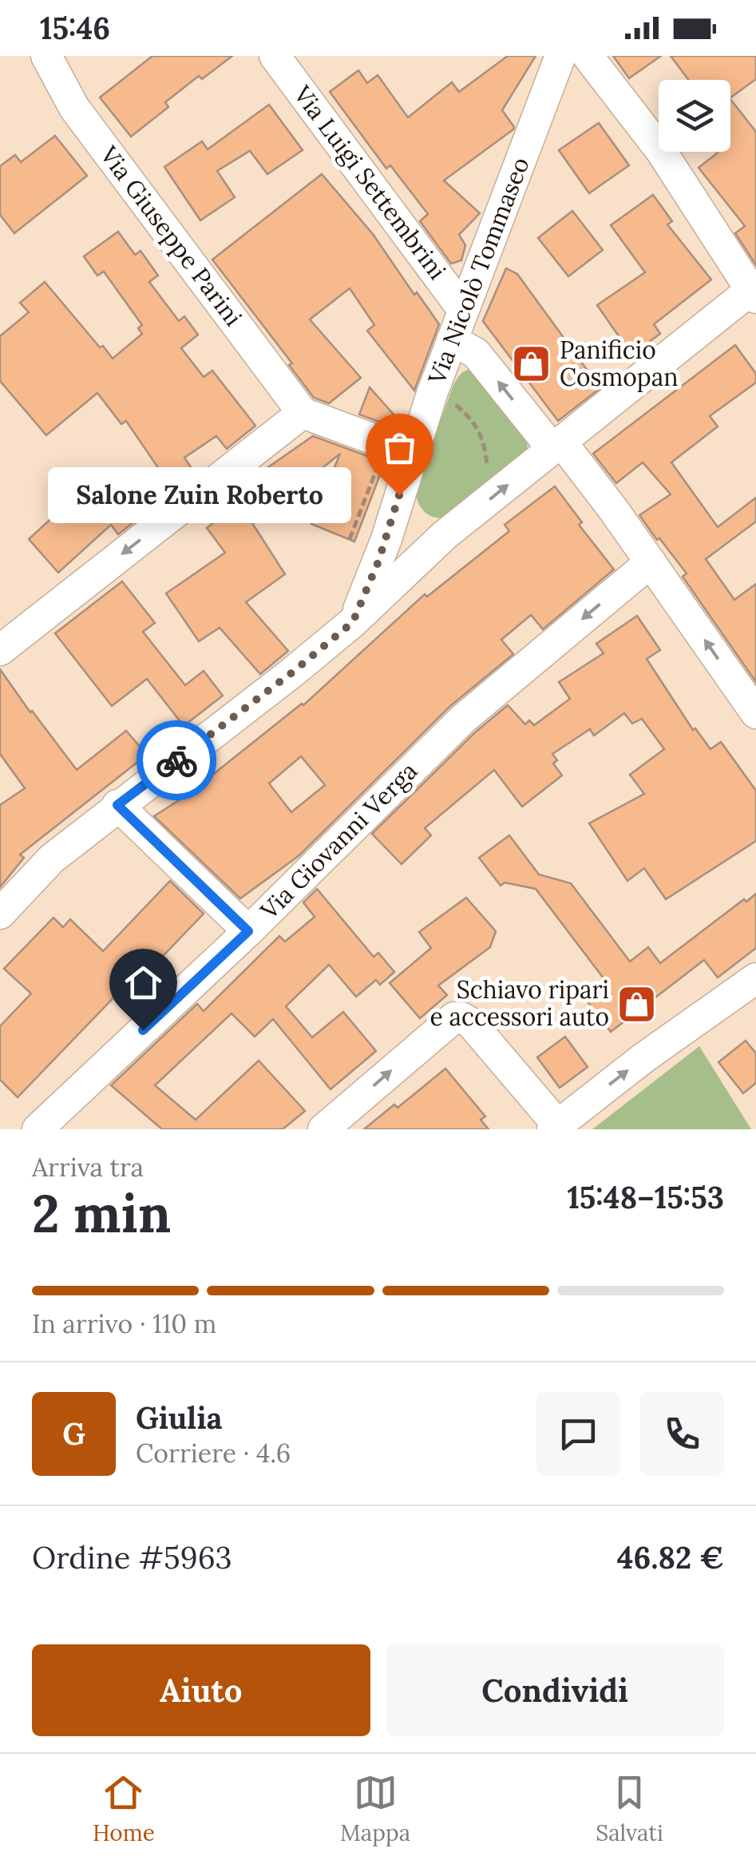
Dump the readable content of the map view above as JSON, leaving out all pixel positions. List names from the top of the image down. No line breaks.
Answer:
{"streets":{"street":["Via Luigi Settembrini","Via Giuseppe Parini","Via Nicolò Tommaseo","Via Giovanni Verga"]},"crossings":[["Via Luigi Settembrini","Via Nicolò Tommaseo"]],"places":{"shop":["Panificio Cosmopan","Schiavo ripari e accessori auto"],"other":["Salone Zuin Roberto"]},"page":{"status":"15:46","bubble":"Salone Zuin Roberto","heading":["2 min","Arriva tra","15:48–15:53"],"panel":["Giulia","Corriere · 4.6","Ordine #5963","46.82 €"],"bar":"In arrivo · 110 m","round":"G","buttons":["Aiuto","Condividi"],"tabs":["Home","Mappa","Salvati"]}}
